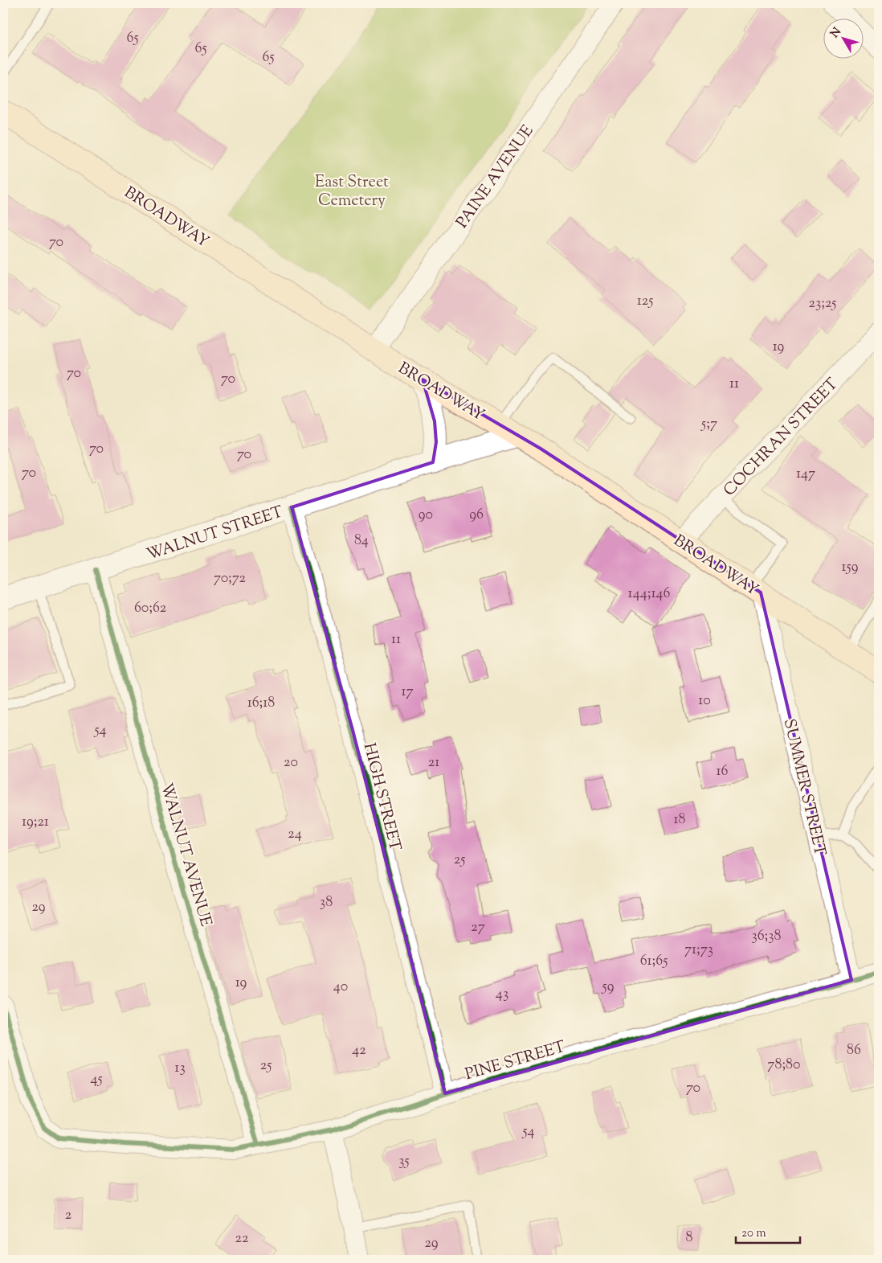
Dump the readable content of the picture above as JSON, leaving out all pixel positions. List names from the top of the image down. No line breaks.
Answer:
{"streets":{"main road":["BROADWAY"],"street":["PAINE AVENUE","COCHRAN STREET","WALNUT STREET","SUMMER STREET","HIGH STREET","WALNUT AVENUE","PINE STREET"]},"crossings":[["PAINE AVENUE","BROADWAY"],["BROADWAY","COCHRAN STREET"],["BROADWAY","WALNUT STREET"],["BROADWAY","SUMMER STREET"],["WALNUT STREET","HIGH STREET"],["WALNUT STREET","WALNUT AVENUE"],["SUMMER STREET","PINE STREET"],["HIGH STREET","PINE STREET"],["WALNUT AVENUE","PINE STREET"]],"parks":["East Street Cemetery"],"house_numbers":["65","65","65","70","125","23;25","19","70","70","11","5;7","70","70","70","147","90","96","84","159","70;72","144;146","60;62","11","17","10","16;18","54","20","21","16","18","19;21","24","25","38","29","27","36;38","71;73","61;65","19","40","59","43","42","86","78;80","25","13","45","70","54","35","2","8","22","29"],"scale_bar":"20 m","north":"top left"}
